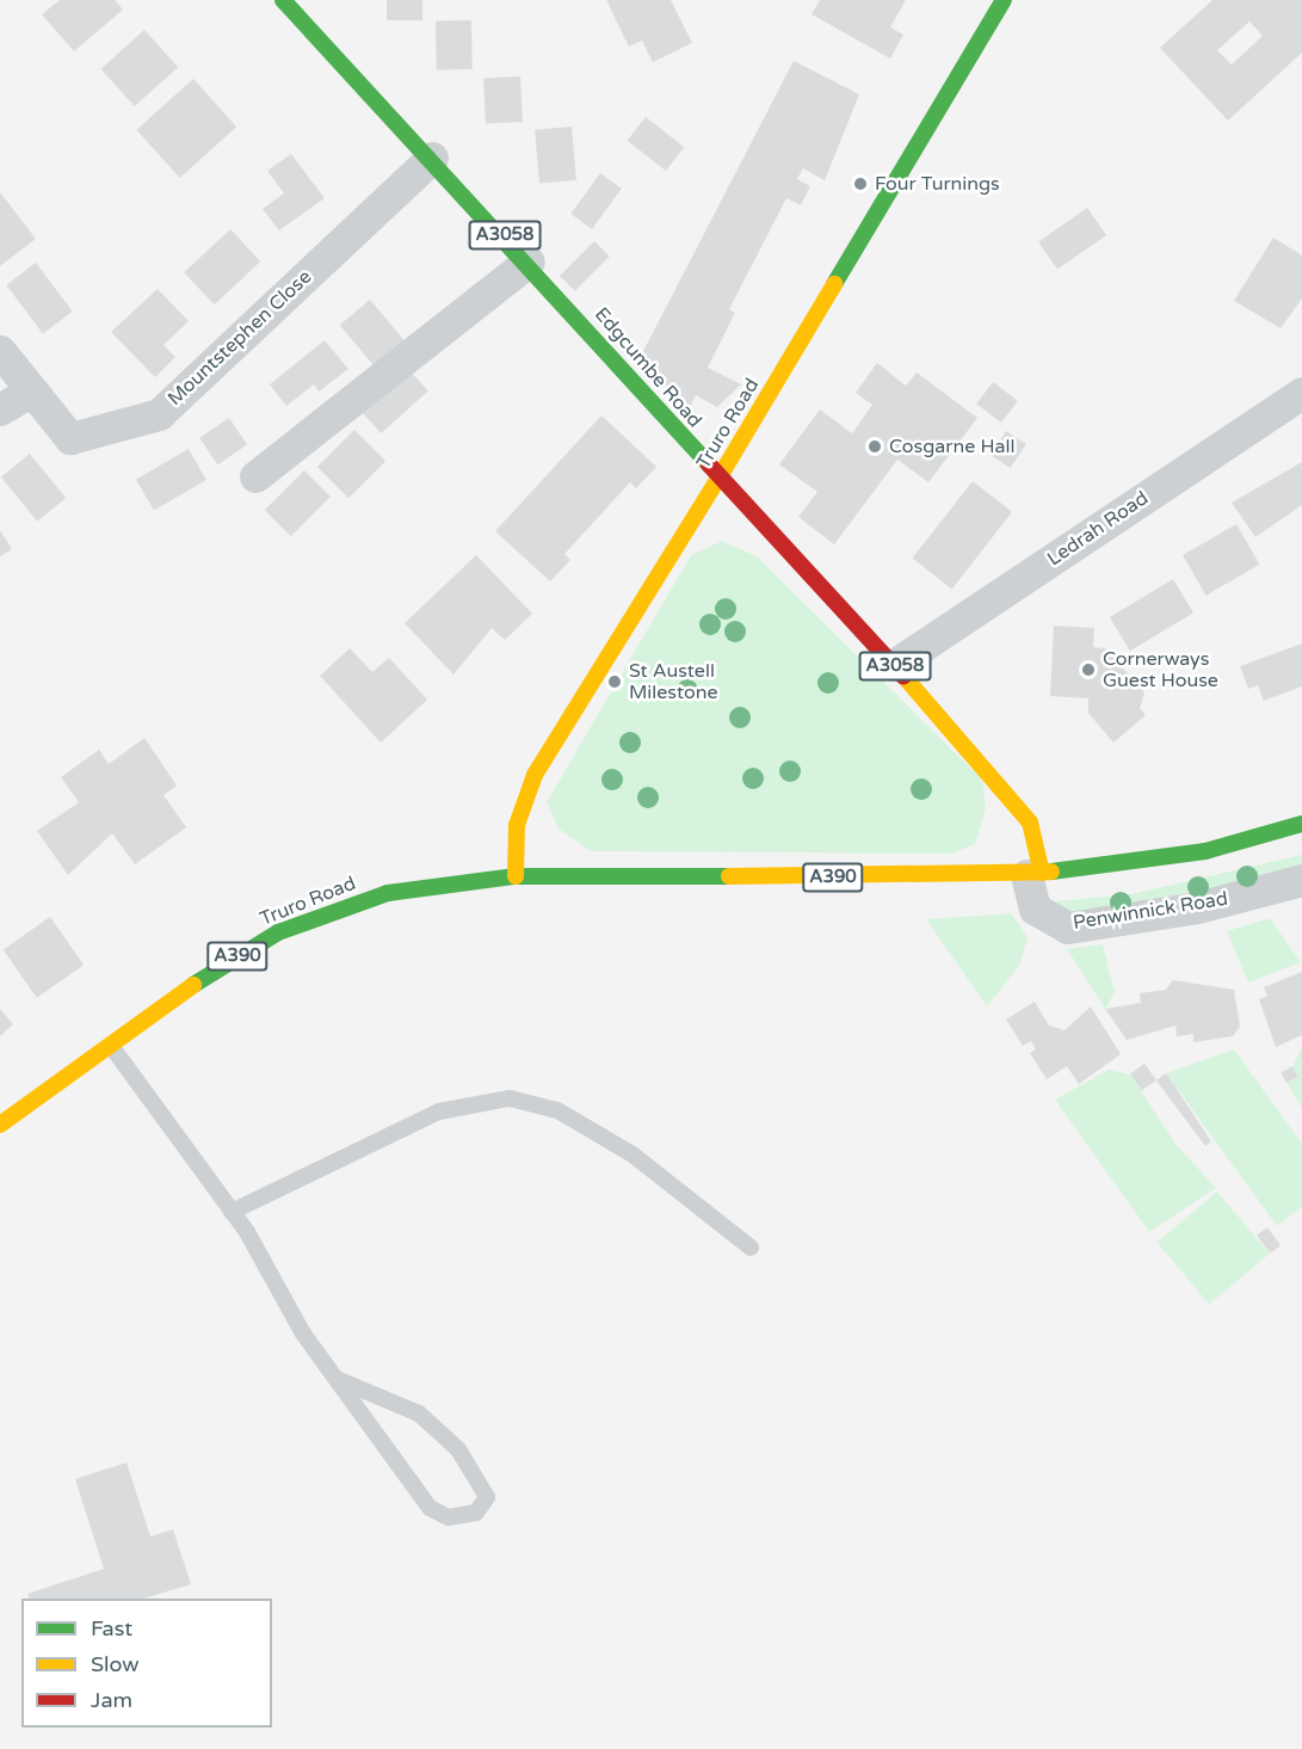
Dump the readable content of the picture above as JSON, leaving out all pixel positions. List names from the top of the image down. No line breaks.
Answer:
{"streets":{"main road":["A3058","Edgcumbe Road","Truro Road","A390"],"street":["Mountstephen Close","Ledrah Road","Penwinnick Road"]},"crossings":[["Mountstephen Close","Edgcumbe Road"],["Edgcumbe Road","Truro Road"],["Edgcumbe Road","Ledrah Road"],["Edgcumbe Road","A390"],["Edgcumbe Road","Penwinnick Road"],["Truro Road","A390"],["Truro Road","Penwinnick Road"],["A390","Penwinnick Road"]],"places":["Four Turnings","Cosgarne Hall","Cornerways Guest House","St Austell Milestone"],"legend":["Fast","Slow","Jam"]}
